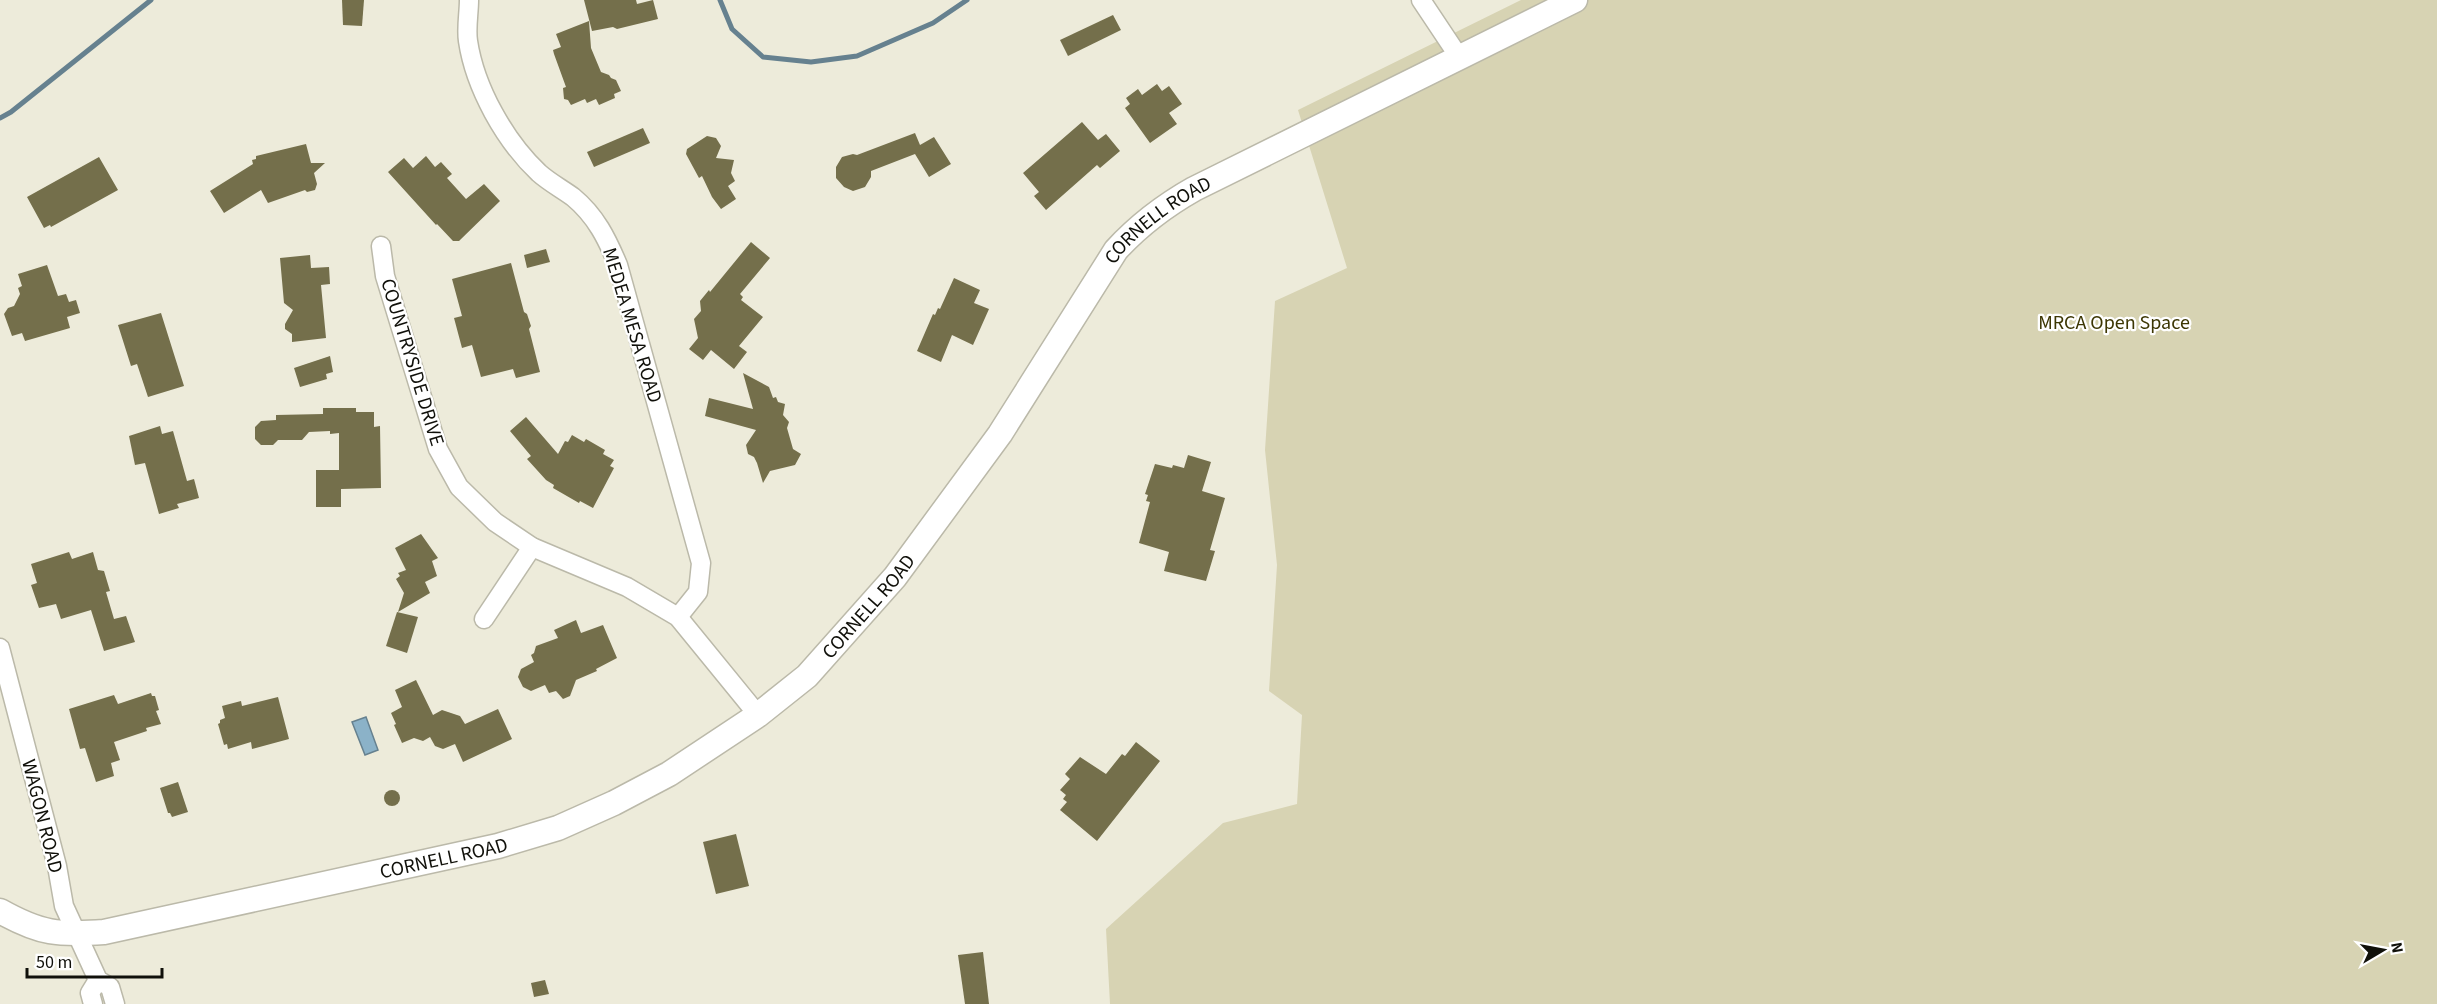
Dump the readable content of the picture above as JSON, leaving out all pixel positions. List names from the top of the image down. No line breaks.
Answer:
{"streets":{"main road":["CORNELL ROAD"],"street":["MEDEA MESA ROAD","COUNTRYSIDE DRIVE","WAGON ROAD"]},"crossings":[["CORNELL ROAD","COUNTRYSIDE DRIVE"],["CORNELL ROAD","WAGON ROAD"],["MEDEA MESA ROAD","COUNTRYSIDE DRIVE"]],"parks":["MRCA Open Space"],"scale_bar":"50 m","north":"right"}
